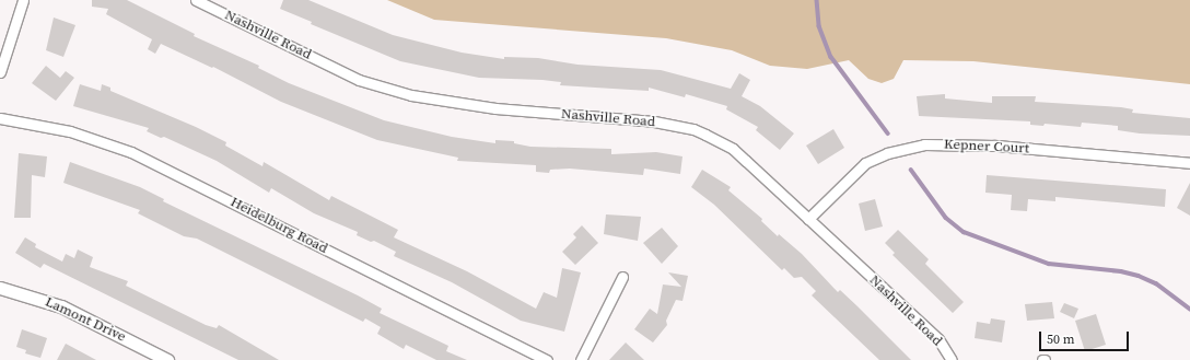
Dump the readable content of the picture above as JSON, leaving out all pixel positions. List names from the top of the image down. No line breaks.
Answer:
{"streets":{"street":["Nashville Road","Kepner Court","Heidelburg Road","Lamont Drive"]},"crossings":[["Nashville Road","Kepner Court"]],"scale_bar":"50 m"}
